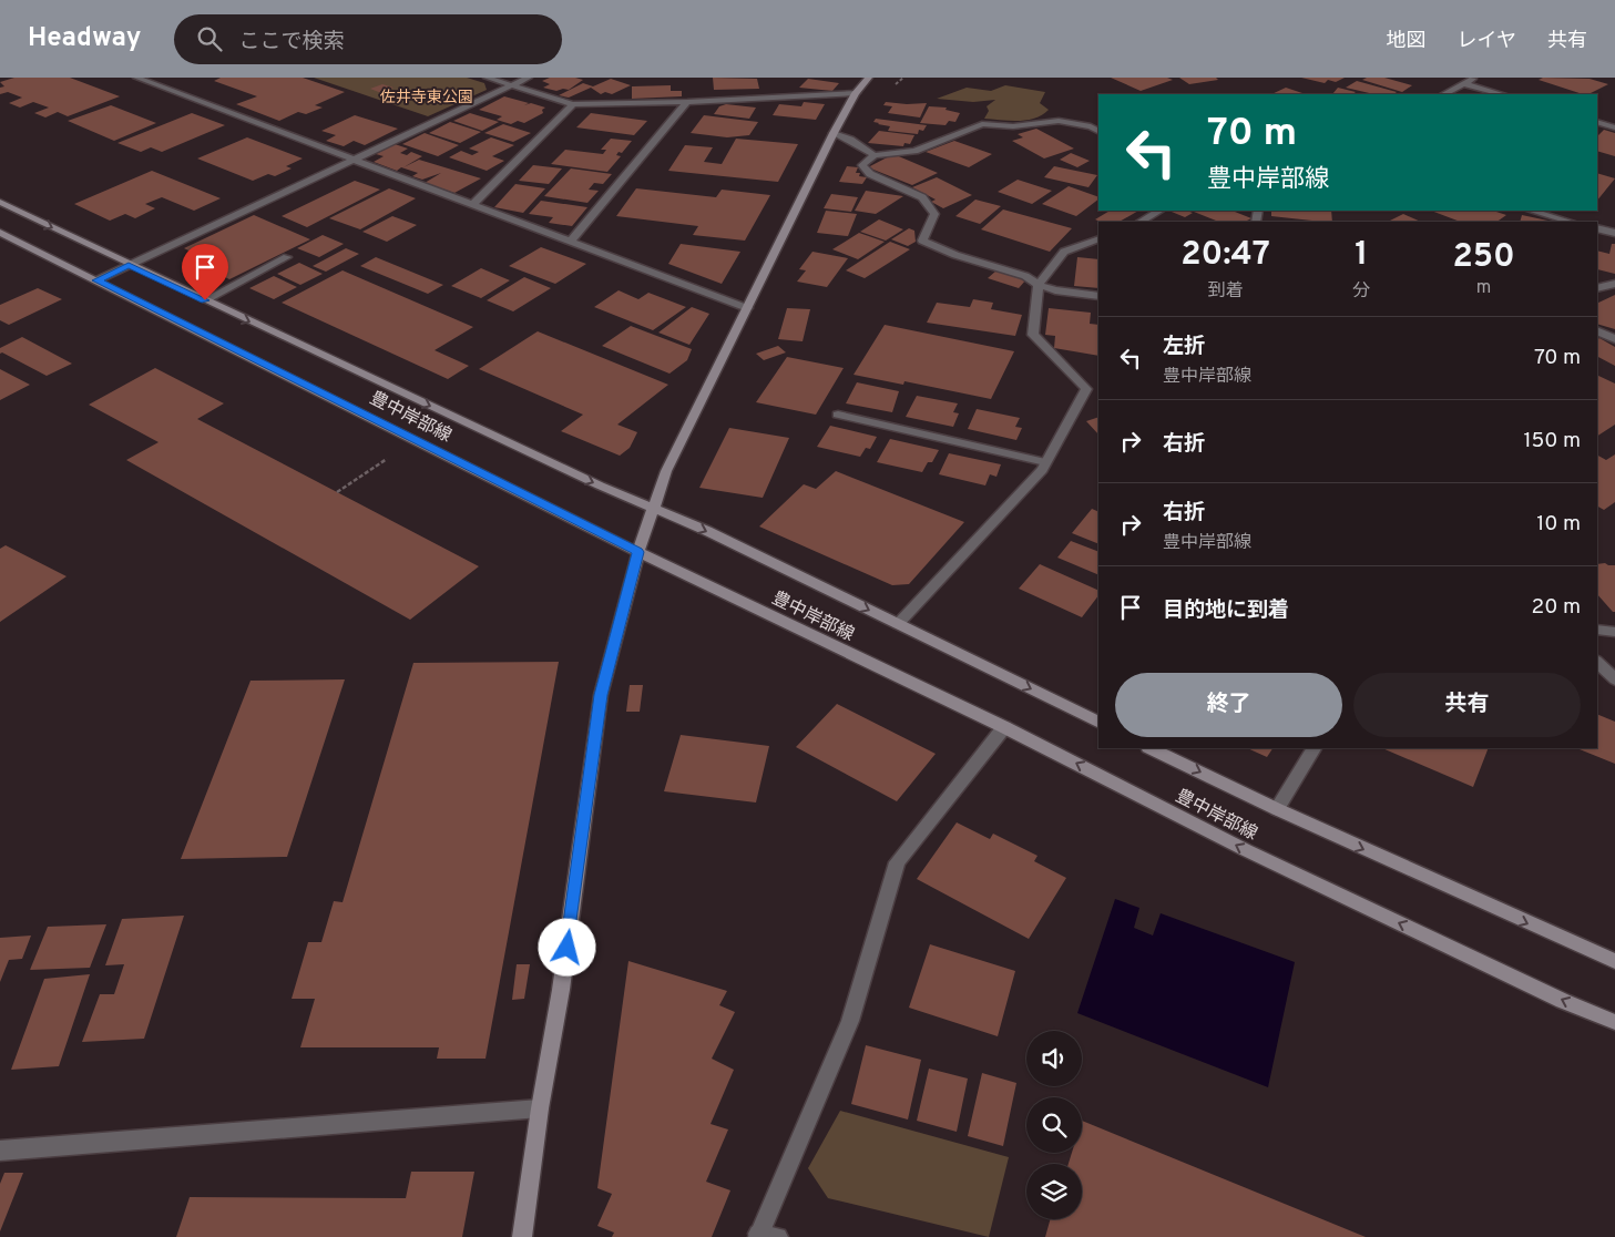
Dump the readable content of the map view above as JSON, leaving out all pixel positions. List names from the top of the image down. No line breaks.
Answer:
{"streets":{"street":["豊中岸部線"]},"parks":["佐井寺東公園"],"page":{"header":"Headway","search":"ここで検索","nav":["地図","レイヤ","共有"],"turn":["70 m","豊中岸部線"],"eta":["20:47","到着","1","分","250","m"],"list":[{"name":"左折","note":"豊中岸部線","value":"70 m"},{"name":"右折","value":"150 m"},{"name":"右折","note":"豊中岸部線","value":"10 m"},{"name":"目的地に到着","value":"20 m"}],"buttons":["終了","共有"]}}
